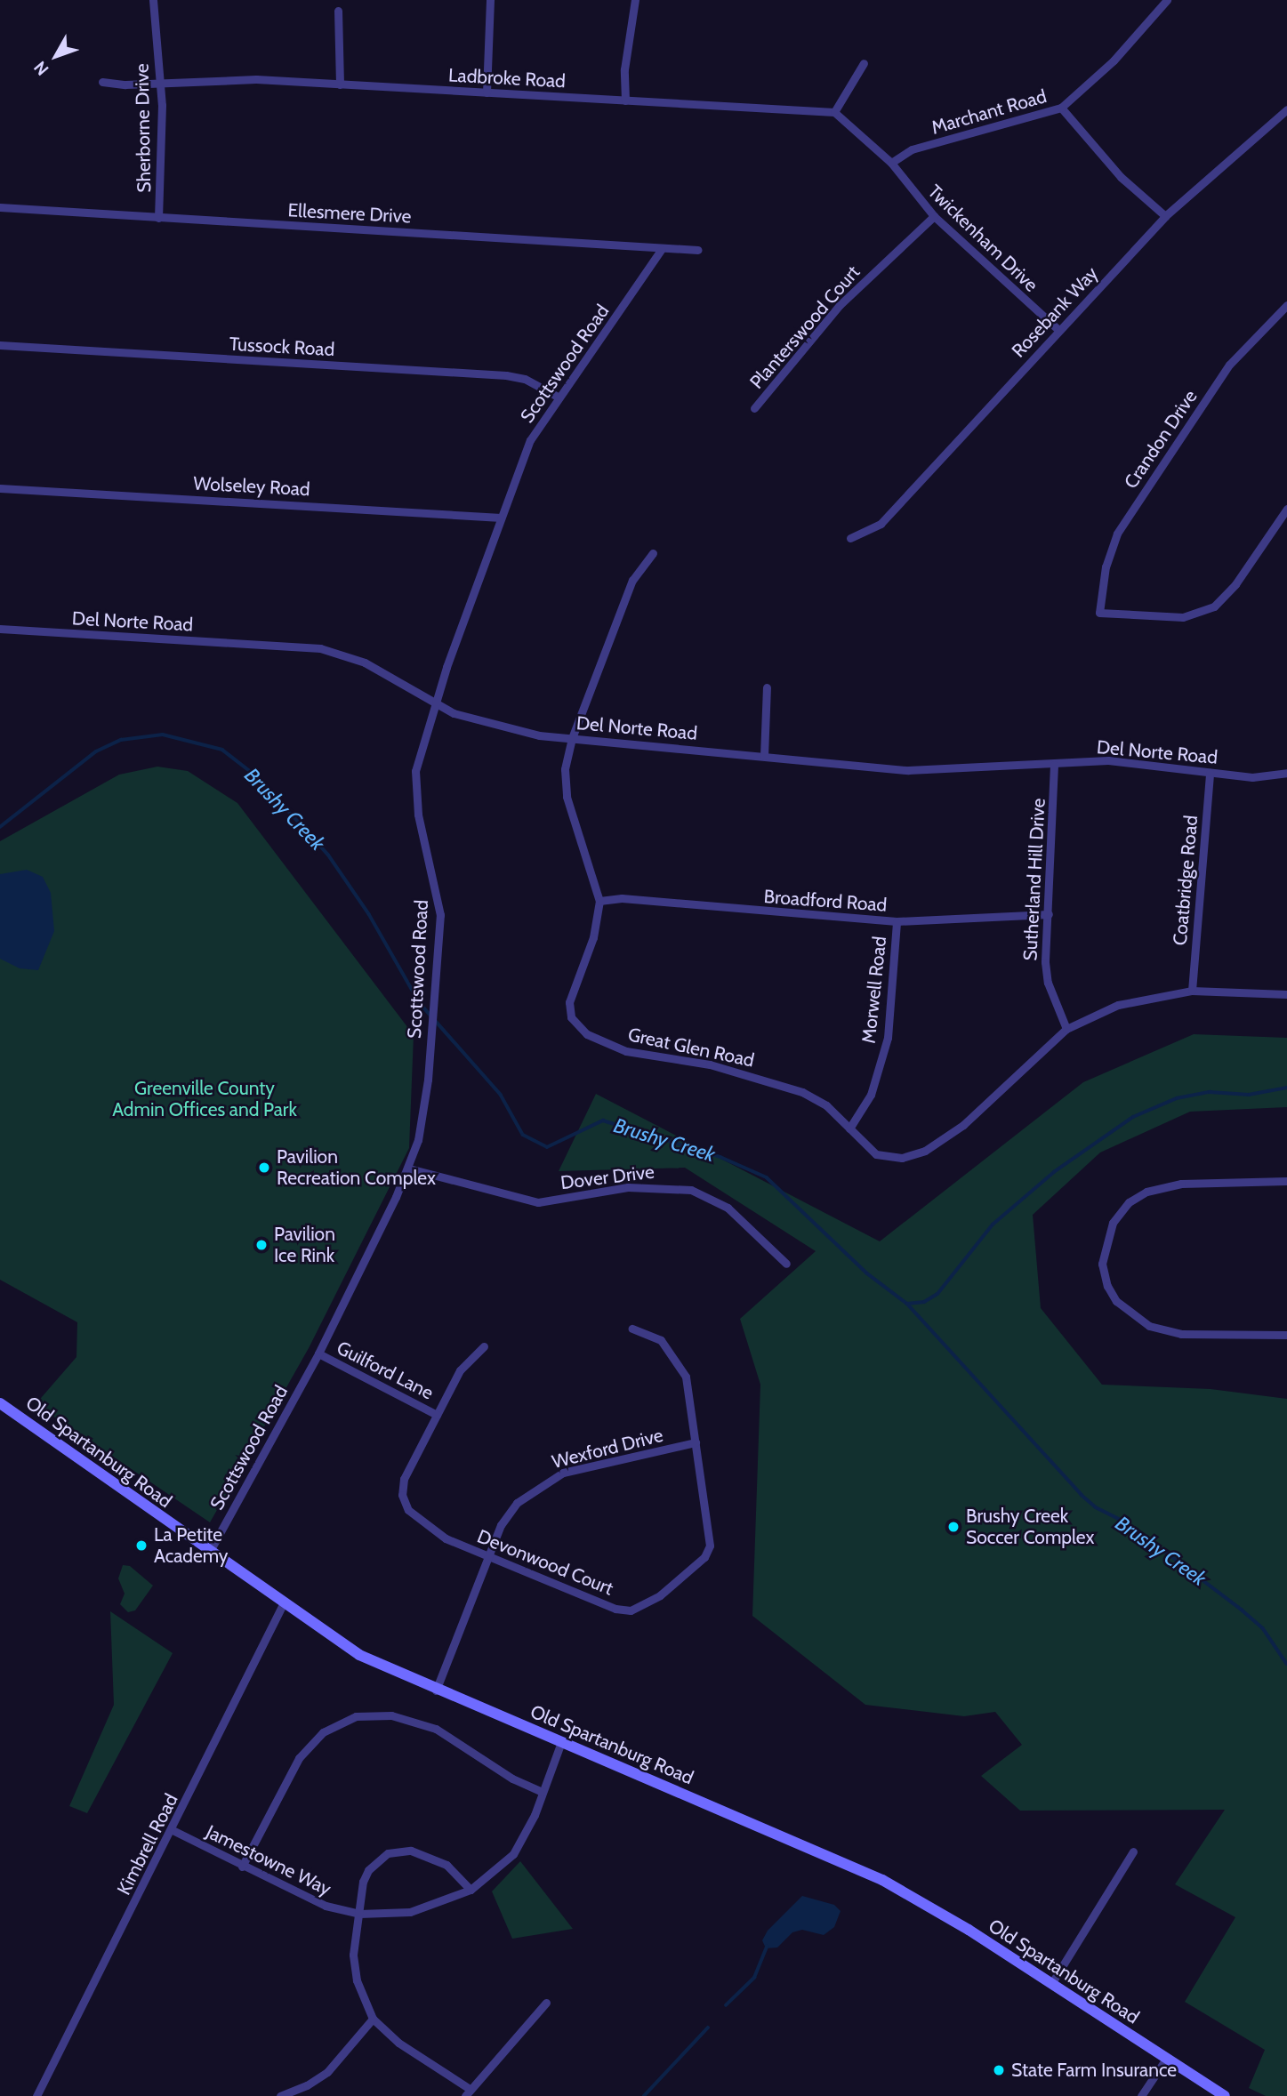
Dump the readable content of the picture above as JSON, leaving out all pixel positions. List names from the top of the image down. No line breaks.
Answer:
{"streets":{"main road":["Old Spartanburg Road"],"street":["Ladbroke Road","Marchant Road","Sherborne Drive","Ellesmere Drive","Twickenham Drive","Rosebank Way","Planterswood Court","Tussock Road","Scottswood Road","Crandon Drive","Wolseley Road","Del Norte Road","Sutherland Hill Drive","Coatbridge Road","Broadford Road","Morwell Road","Great Glen Road","Dover Drive","Guilford Lane","Wexford Drive","Devonwood Court","Kimbrell Road","Jamestowne Way"]},"crossings":[["Ladbroke Road","Sherborne Drive"],["Marchant Road","Twickenham Drive"],["Sherborne Drive","Ellesmere Drive"],["Ellesmere Drive","Scottswood Road"],["Twickenham Drive","Rosebank Way"],["Twickenham Drive","Planterswood Court"],["Tussock Road","Scottswood Road"],["Scottswood Road","Wolseley Road"],["Scottswood Road","Del Norte Road"],["Scottswood Road","Dover Drive"],["Scottswood Road","Guilford Lane"],["Scottswood Road","Old Spartanburg Road"],["Del Norte Road","Sutherland Hill Drive"],["Del Norte Road","Coatbridge Road"],["Del Norte Road","Great Glen Road"],["Sutherland Hill Drive","Broadford Road"],["Sutherland Hill Drive","Great Glen Road"],["Coatbridge Road","Great Glen Road"],["Broadford Road","Morwell Road"],["Broadford Road","Great Glen Road"],["Morwell Road","Great Glen Road"],["Guilford Lane","Devonwood Court"],["Wexford Drive","Old Spartanburg Road"],["Wexford Drive","Devonwood Court"],["Old Spartanburg Road","Kimbrell Road"],["Old Spartanburg Road","Jamestowne Way"],["Kimbrell Road","Jamestowne Way"]],"water":["Brushy Creek"],"parks":["Greenville County Admin Offices and Park"],"places":["Pavilion Recreation Complex","Pavilion Ice Rink","Brushy Creek Soccer Complex","La Petite Academy","State Farm Insurance"],"north":"bottom left"}
